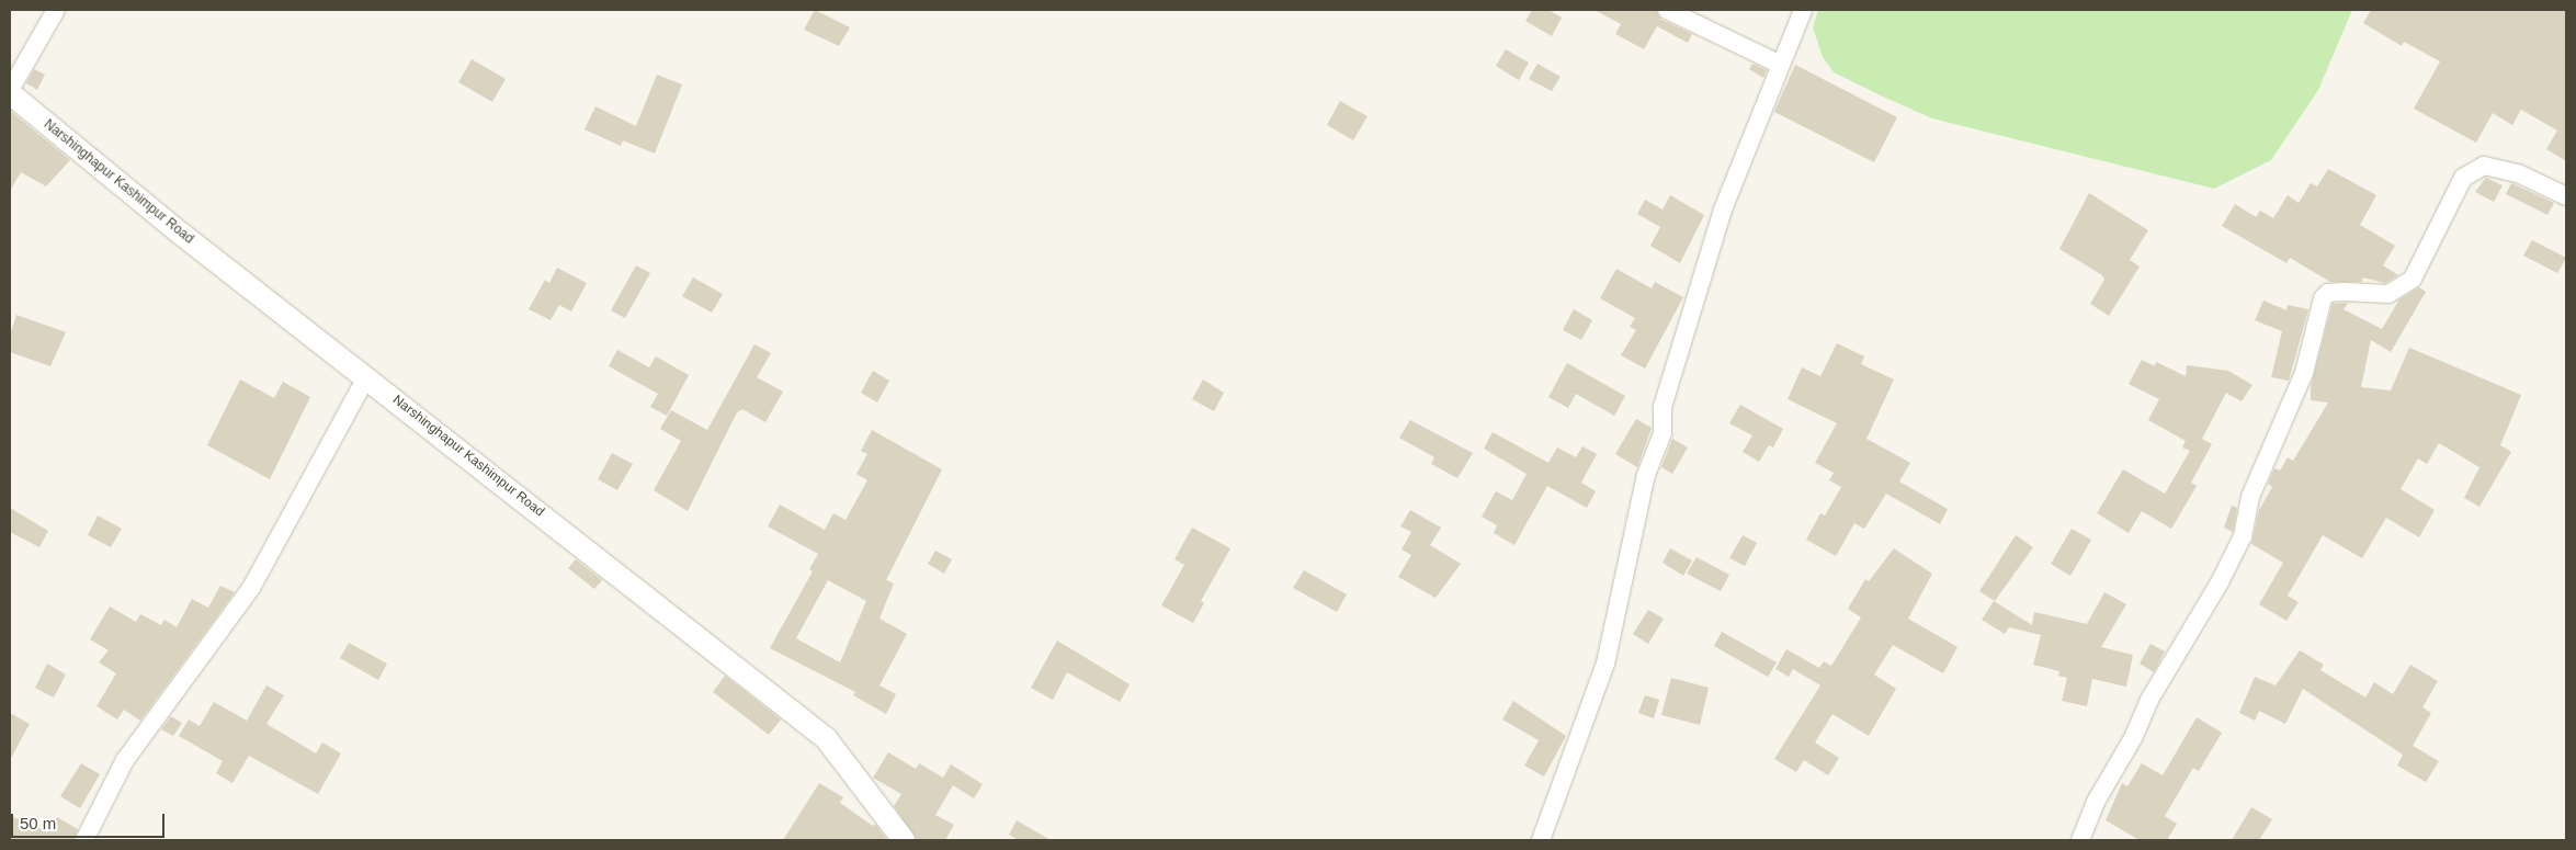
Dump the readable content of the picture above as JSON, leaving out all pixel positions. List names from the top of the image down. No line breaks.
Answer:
{"streets":{"street":["Narshinghapur Kashimpur Road"]},"scale_bar":"50 m"}
